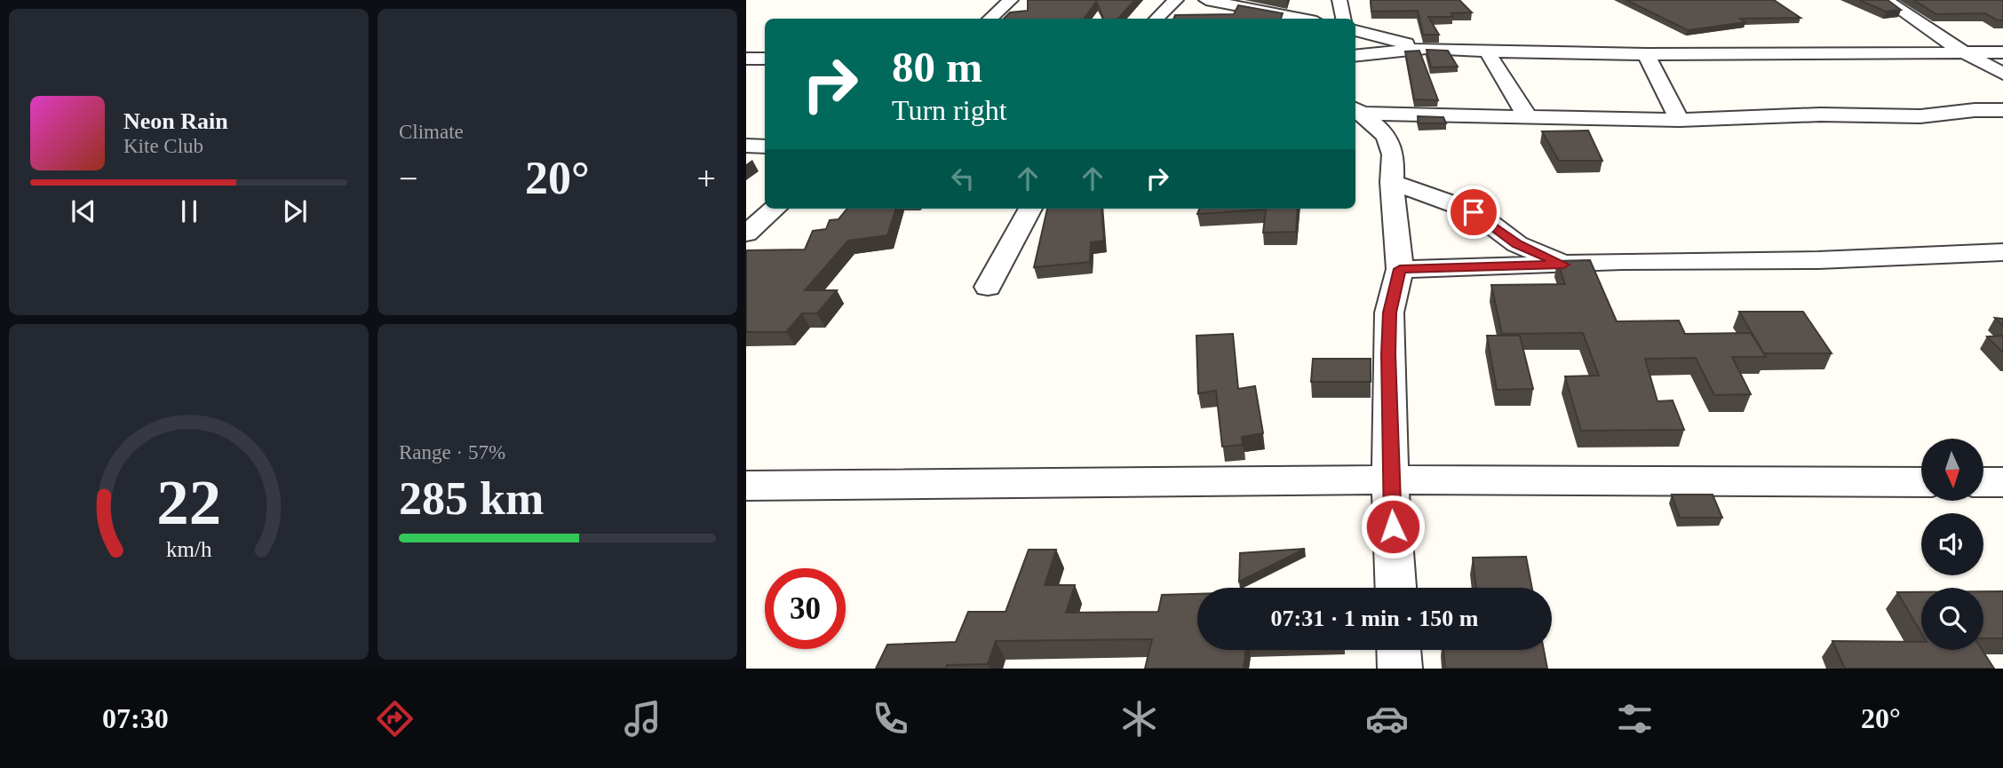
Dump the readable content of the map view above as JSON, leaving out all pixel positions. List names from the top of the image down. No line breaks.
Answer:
{"north":"bottom","page":{"tile":["Climate",["Range · 57%","285 km"]],"turn":["80 m","Turn right"],"song":["Neon Rain","Kite Club"],"heat":["−","20°","+"],"limit":"30","trip":"07:31 · 1 min · 150 m","tabs":["07:30","20°"],"gauge":["22","km/h"]}}
